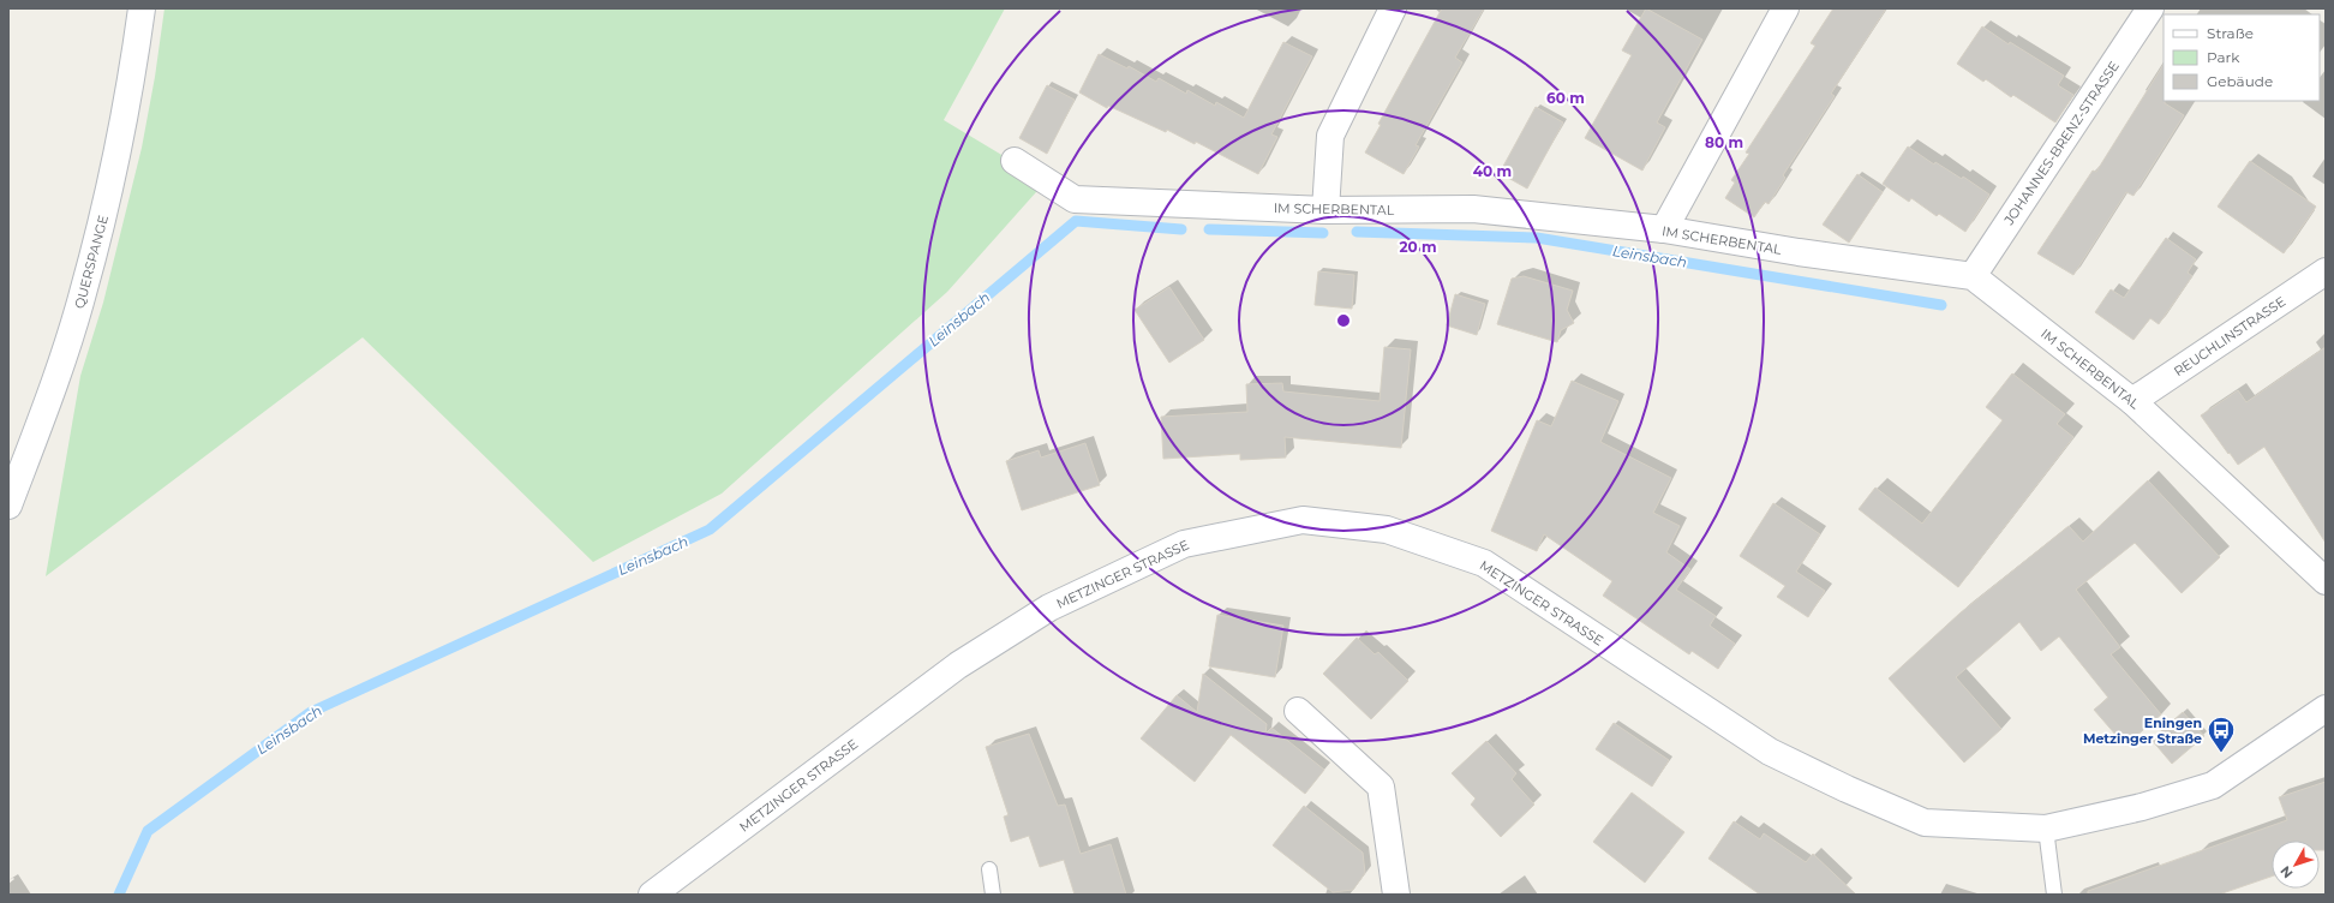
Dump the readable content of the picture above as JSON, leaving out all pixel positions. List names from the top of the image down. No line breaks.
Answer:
{"streets":{"street":["JOHANNES-BRENZ-STRASSE","IM SCHERBENTAL","QUERSPANGE","REUCHLINSTRASSE","METZINGER STRASSE"]},"crossings":[["JOHANNES-BRENZ-STRASSE","IM SCHERBENTAL"],["IM SCHERBENTAL","REUCHLINSTRASSE"]],"water":["Leinsbach"],"places":{"bus stop":["Eningen Metzinger Straße"]},"legend":["Straße","Park","Gebäude"],"north":"bottom left","rings":["60 m","80 m","40 m","20 m"]}
